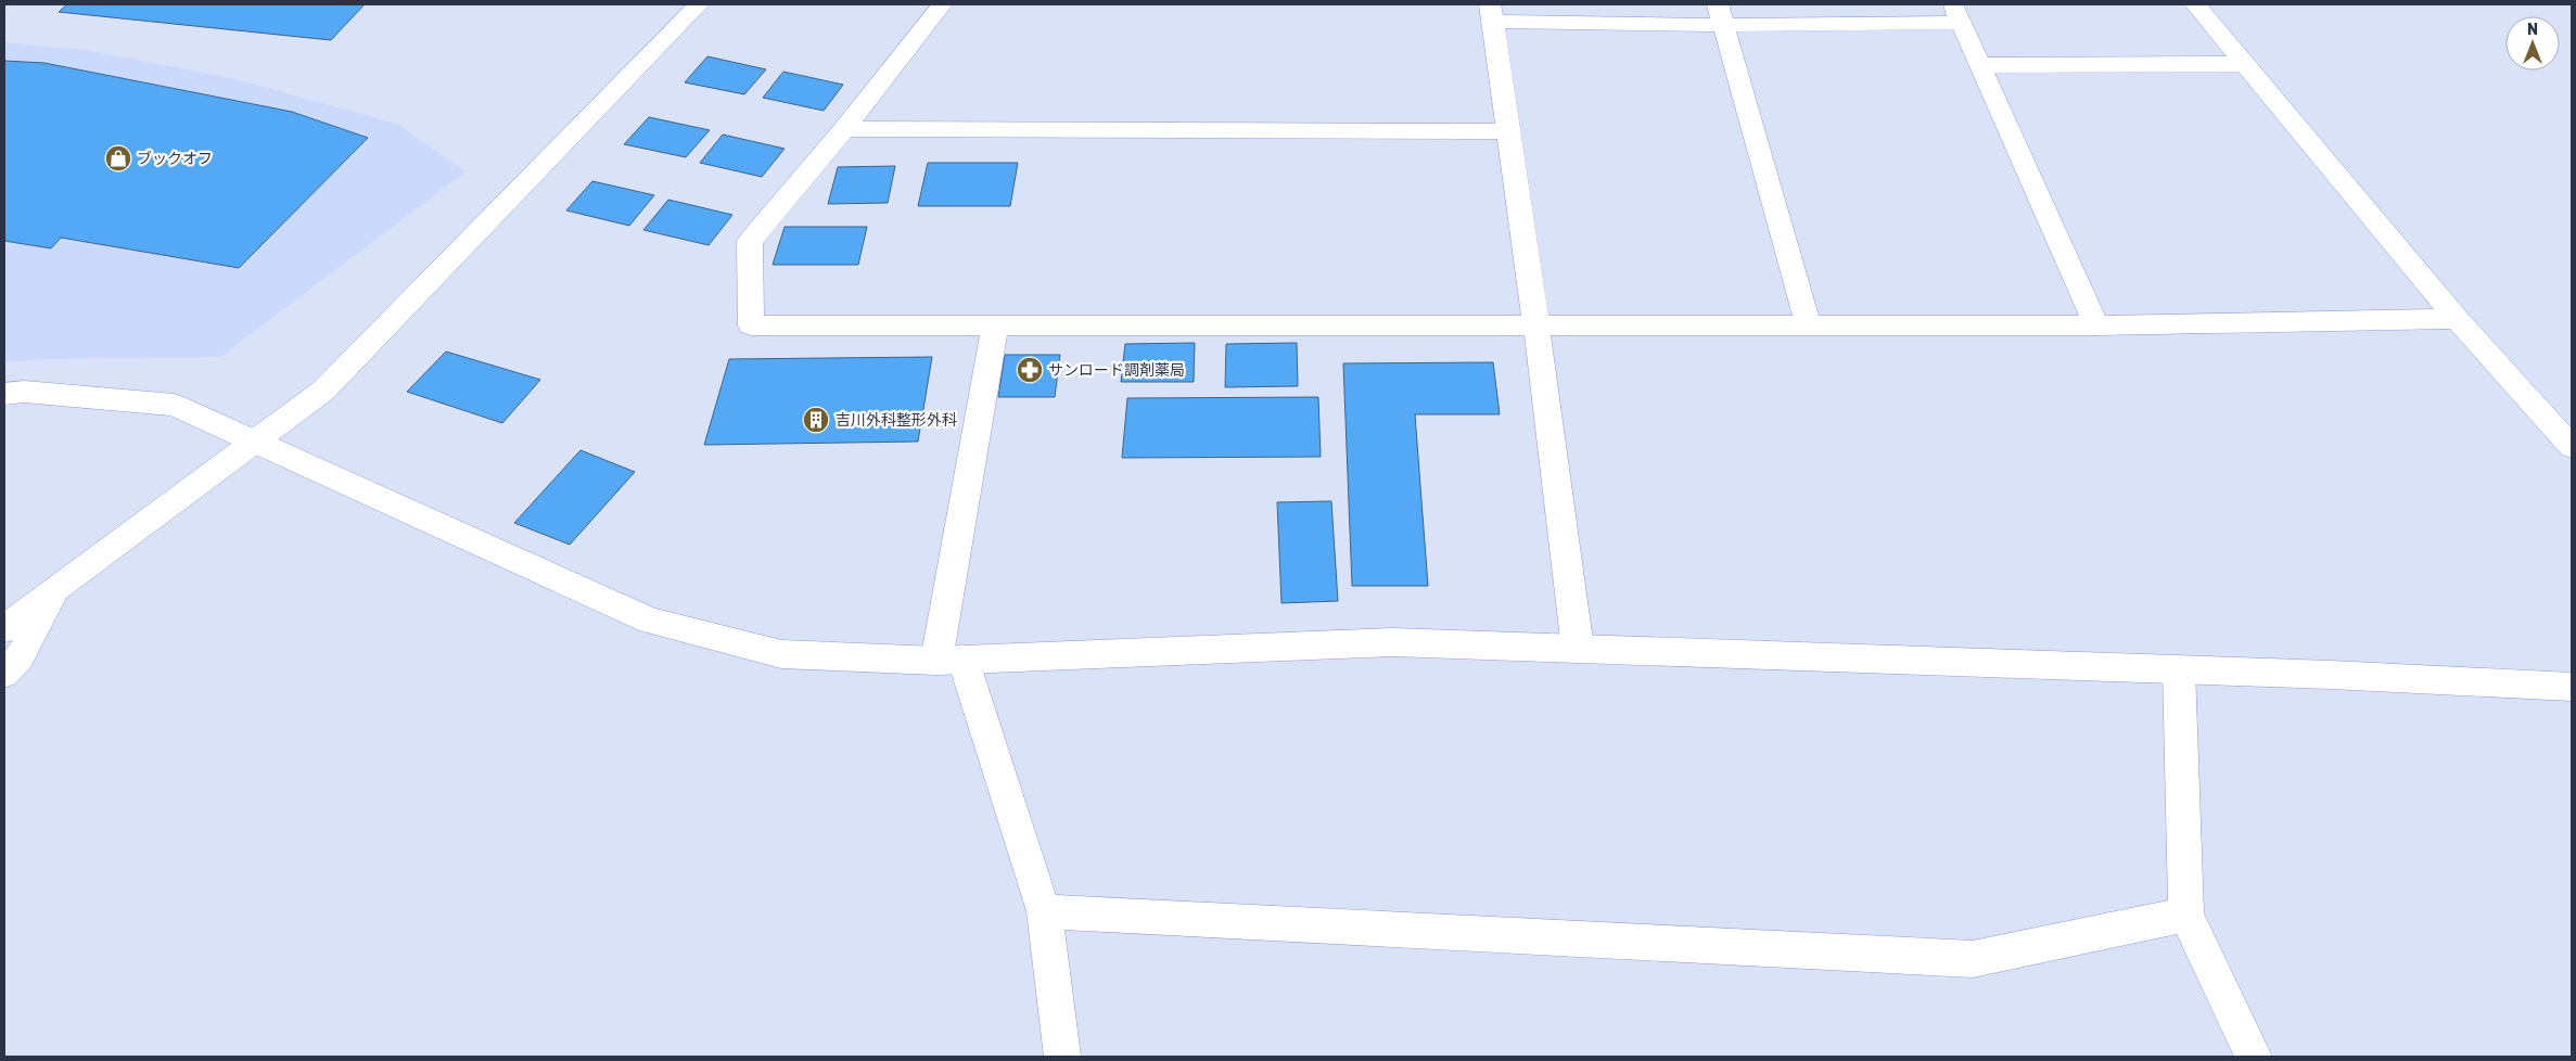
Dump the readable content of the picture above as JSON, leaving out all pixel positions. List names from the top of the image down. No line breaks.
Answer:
{"places":{"shop":["ブックオフ"],"pharmacy":["サンロード調剤薬局"],"building":["吉川外科整形外科"]},"north":"top"}
